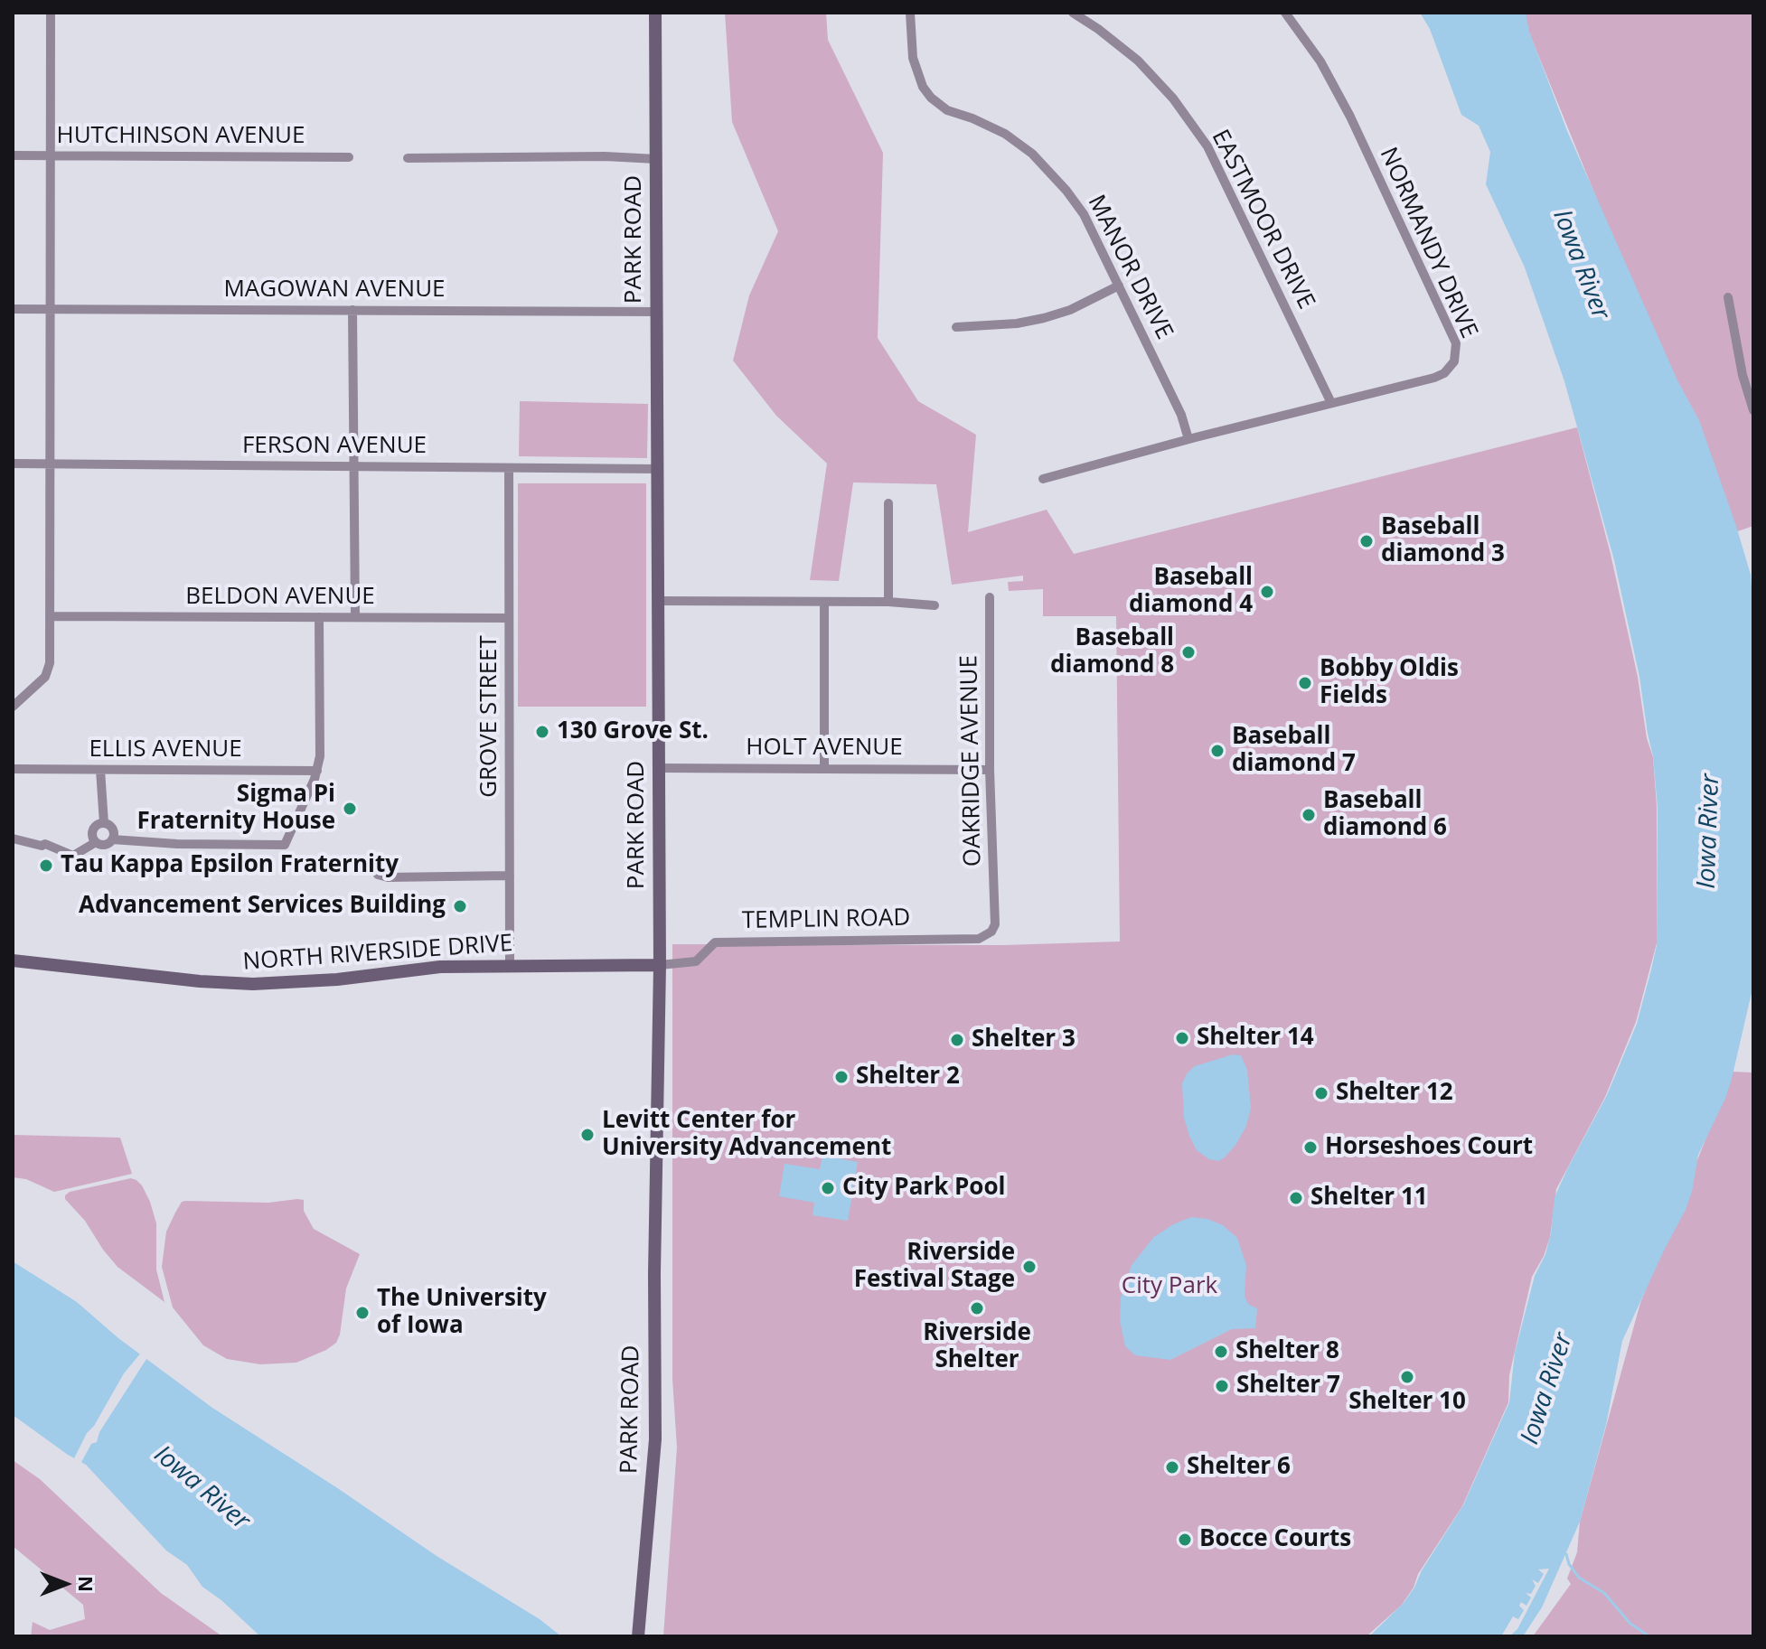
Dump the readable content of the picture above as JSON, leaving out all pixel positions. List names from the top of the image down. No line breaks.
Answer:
{"streets":{"street":["HUTCHINSON AVENUE","EASTMOOR DRIVE","PARK ROAD","NORMANDY DRIVE","MANOR DRIVE","MAGOWAN AVENUE","FERSON AVENUE","BELDON AVENUE","GROVE STREET","HOLT AVENUE","ELLIS AVENUE","OAKRIDGE AVENUE","TEMPLIN ROAD","NORTH RIVERSIDE DRIVE"]},"crossings":[["EASTMOOR DRIVE","NORMANDY DRIVE"],["PARK ROAD","MAGOWAN AVENUE"],["PARK ROAD","FERSON AVENUE"],["PARK ROAD","HOLT AVENUE"],["PARK ROAD","TEMPLIN ROAD"],["PARK ROAD","NORTH RIVERSIDE DRIVE"],["NORMANDY DRIVE","MANOR DRIVE"],["FERSON AVENUE","GROVE STREET"],["BELDON AVENUE","GROVE STREET"],["GROVE STREET","NORTH RIVERSIDE DRIVE"],["HOLT AVENUE","OAKRIDGE AVENUE"],["OAKRIDGE AVENUE","TEMPLIN ROAD"],["TEMPLIN ROAD","NORTH RIVERSIDE DRIVE"]],"water":["Iowa River"],"parks":["City Park"],"places":["Baseball diamond 3","Baseball diamond 4","Baseball diamond 8","Bobby Oldis Fields","130 Grove St.","Baseball diamond 7","Sigma Pi Fraternity House","Baseball diamond 6","Tau Kappa Epsilon Fraternity","Advancement Services Building","Shelter 14","Shelter 3","Shelter 2","Shelter 12","Levitt Center for University Advancement","Horseshoes Court","City Park Pool","Shelter 11","Riverside Festival Stage","Riverside Shelter","The University of Iowa","Shelter 8","Shelter 10","Shelter 7","Shelter 6","Bocce Courts"],"north":"right"}
